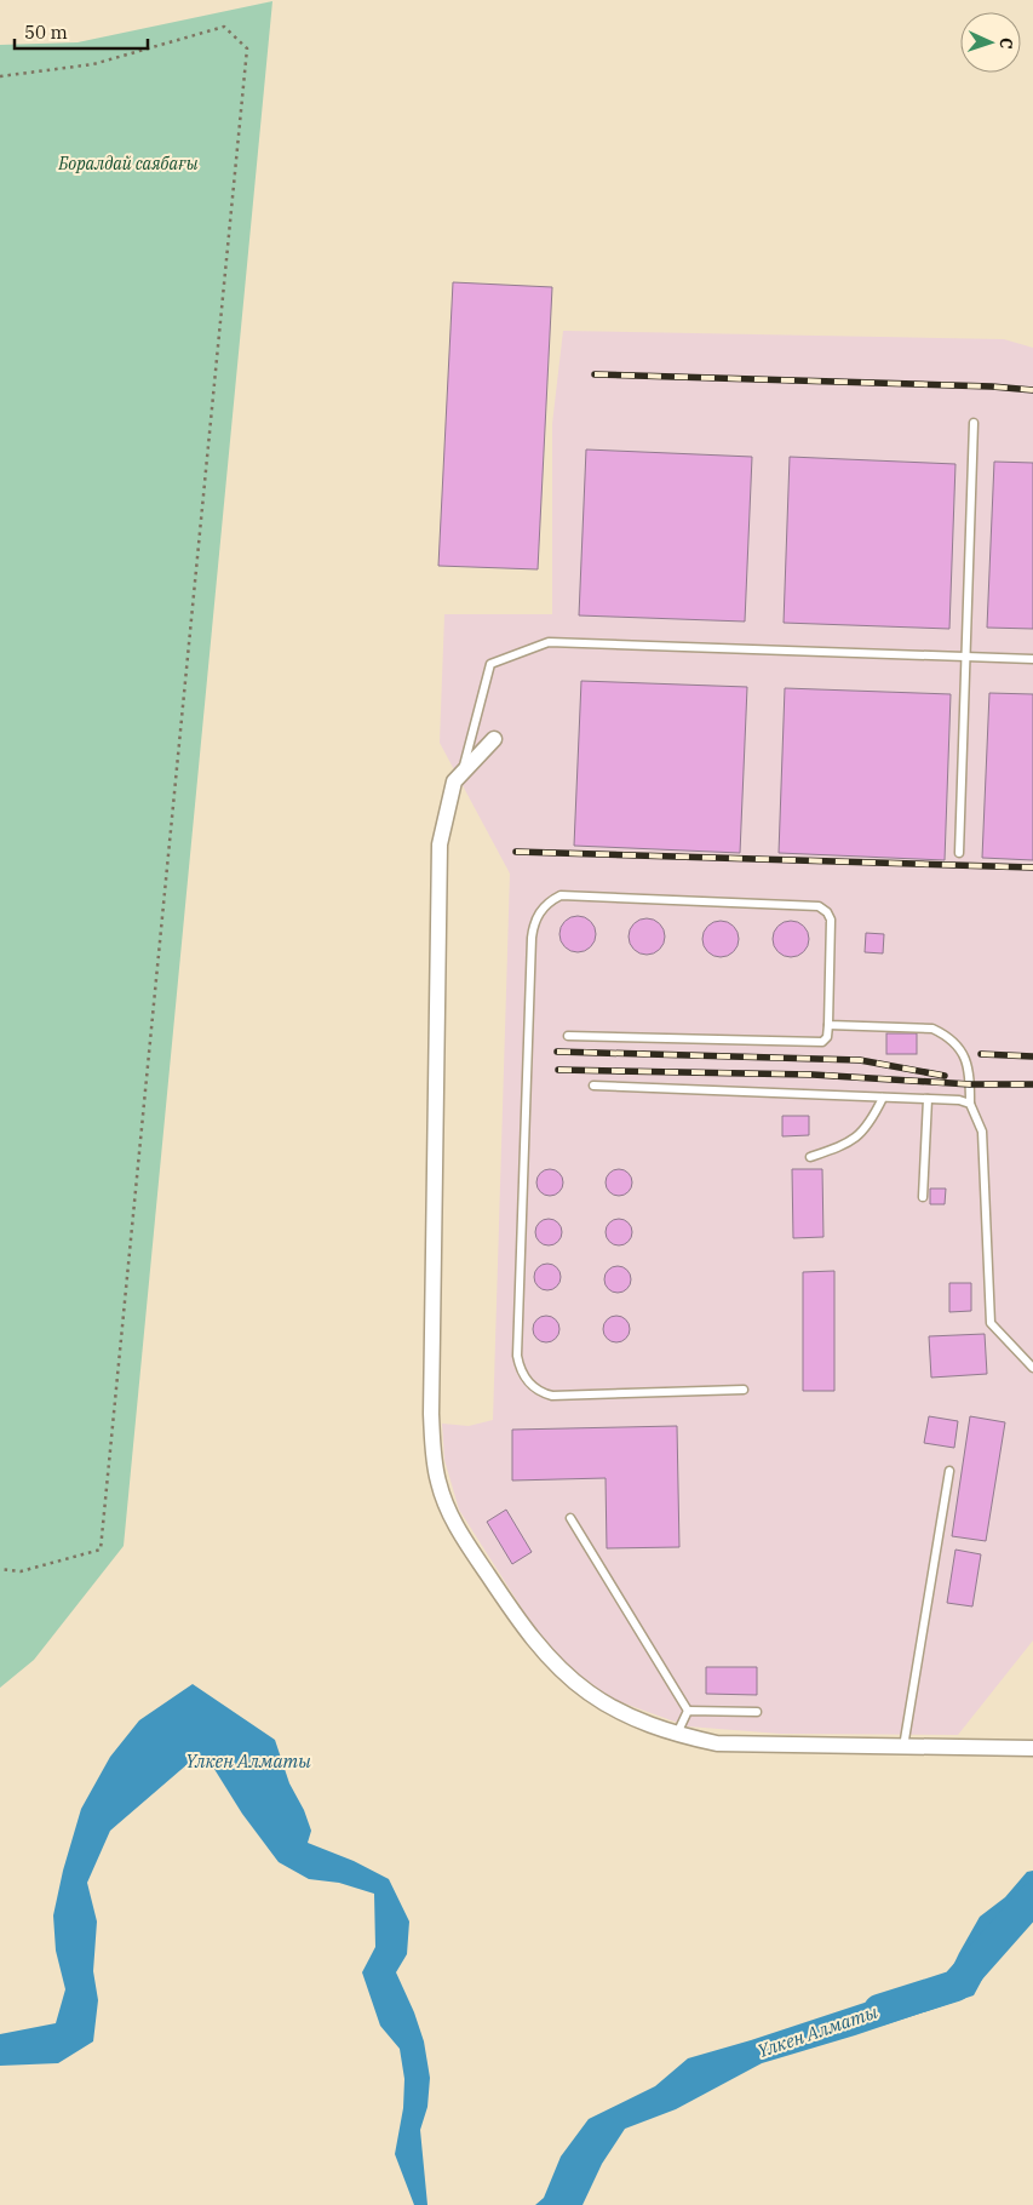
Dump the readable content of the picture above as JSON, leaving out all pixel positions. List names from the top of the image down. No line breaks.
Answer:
{"water":["Үлкен Алматы"],"parks":["Боралдай саябағы"],"scale_bar":"50 m","north":"right"}
